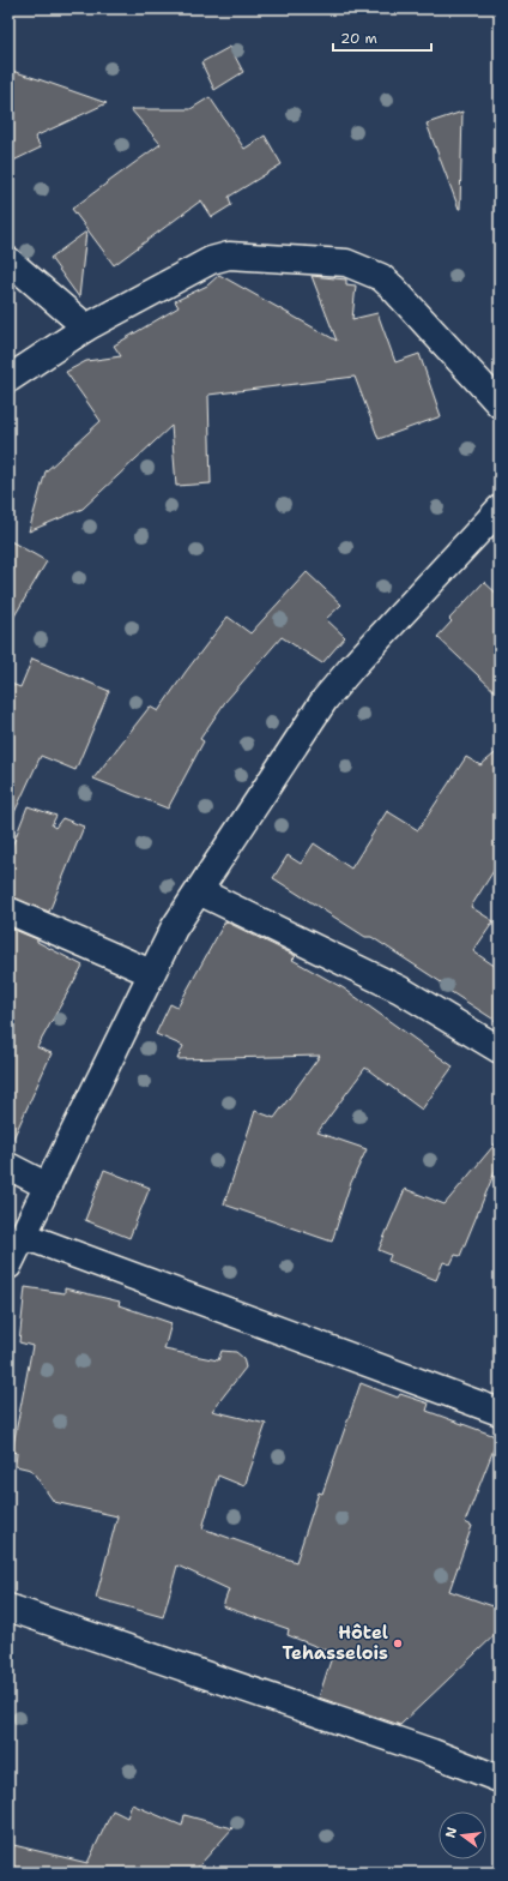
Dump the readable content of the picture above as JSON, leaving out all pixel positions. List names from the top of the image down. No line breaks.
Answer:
{"places":["Hôtel Tehasselois"],"scale_bar":"20 m","north":"left"}
